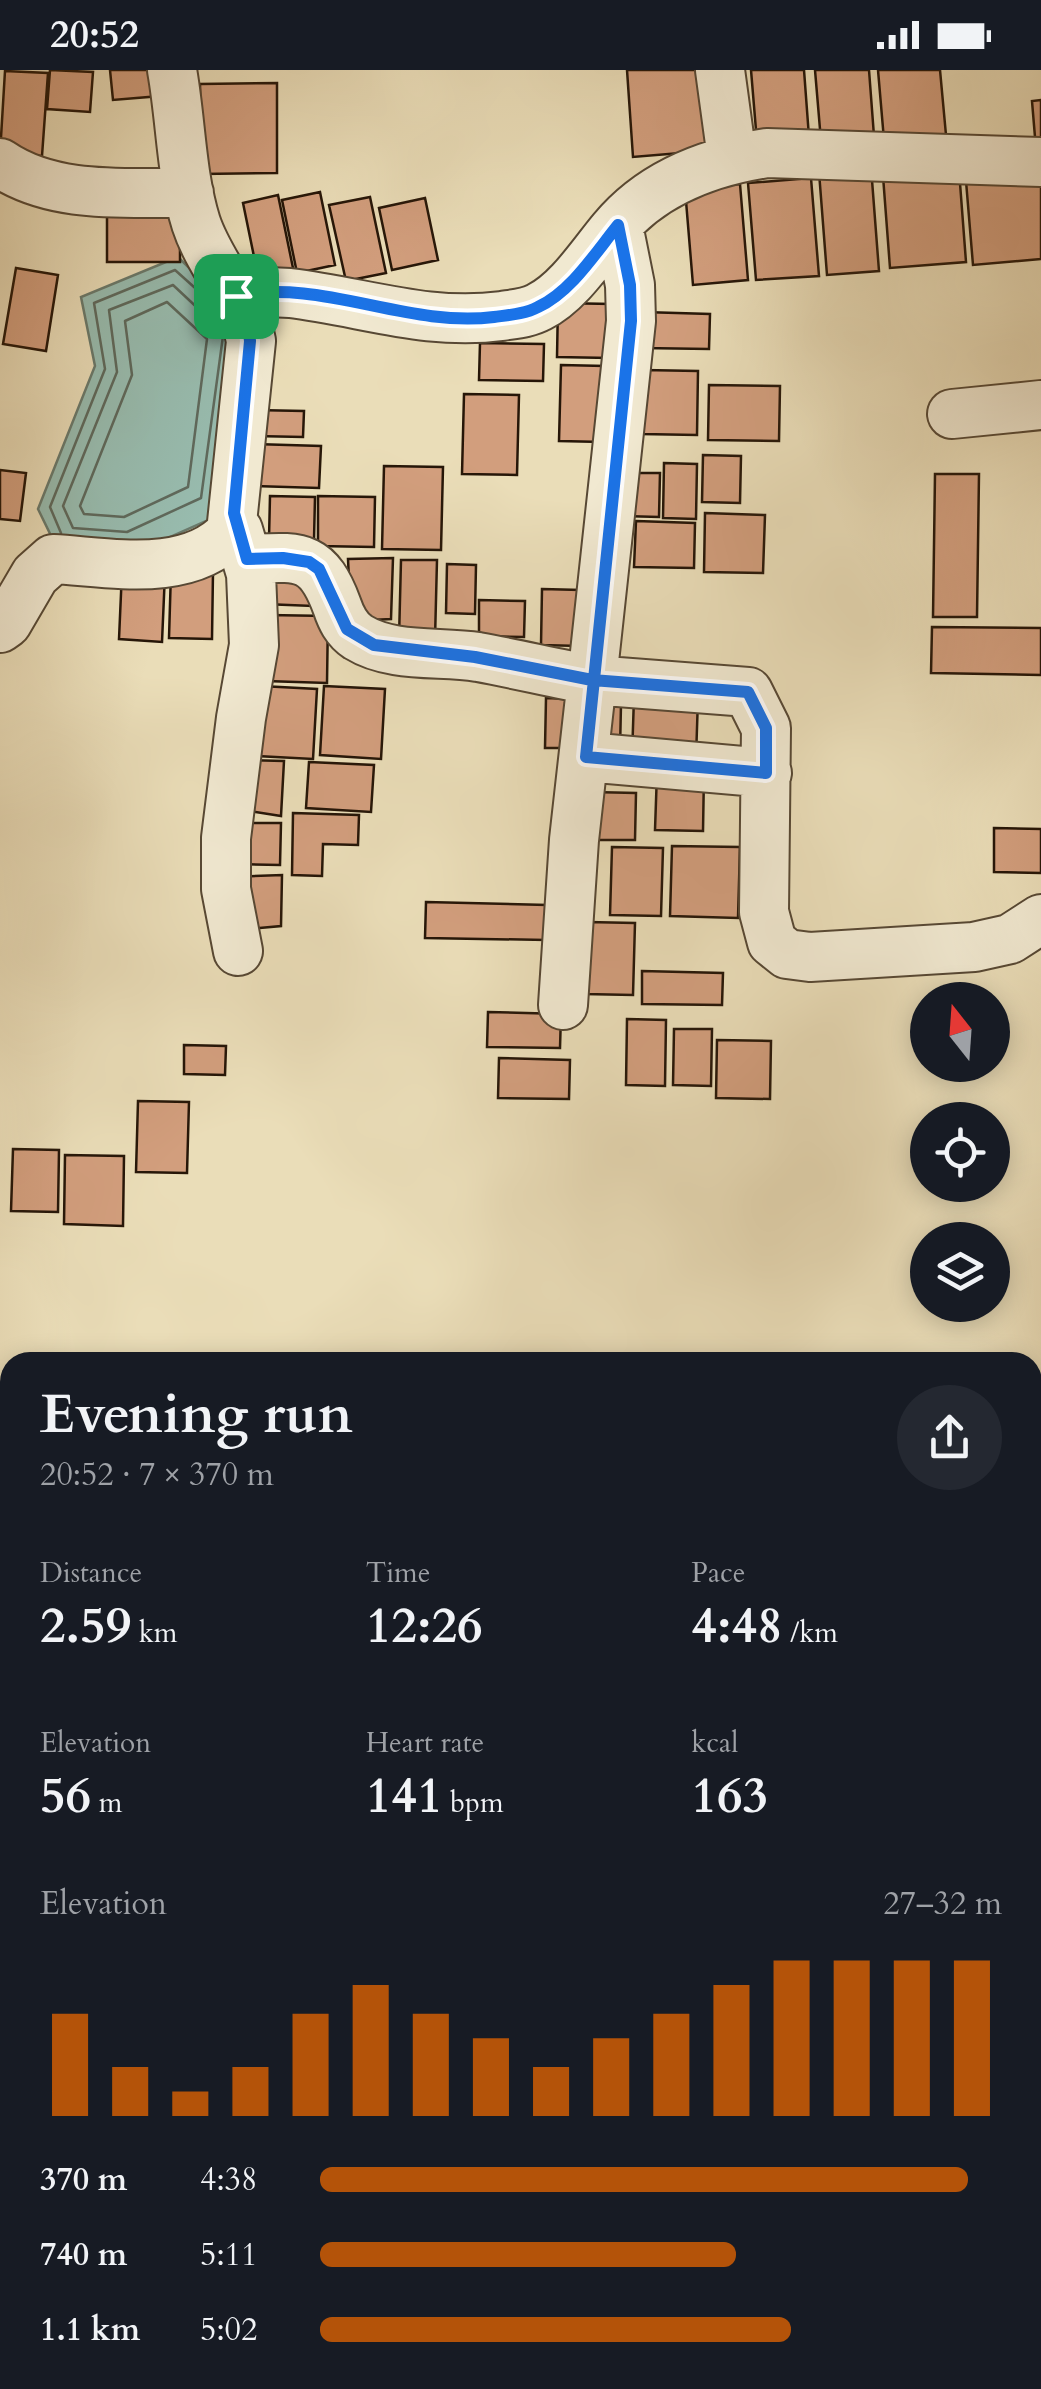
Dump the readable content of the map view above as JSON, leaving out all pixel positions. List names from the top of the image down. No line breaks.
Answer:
{"north":"top","page":{"status":"20:52","heading":["Evening run","20:52 · 7 × 370 m"],"stats":[["Distance","2.59 km"],["Time","12:26"],["Pace","4:48 /km"],["Elevation","56 m"],["Heart rate","141 bpm"],["kcal","163"]],"chart":["Elevation","27–32 m"],"list":[{"name":"370 m","note":"4:38"},{"name":"740 m","note":"5:11"},{"name":"1.1 km","note":"5:02"}]}}
